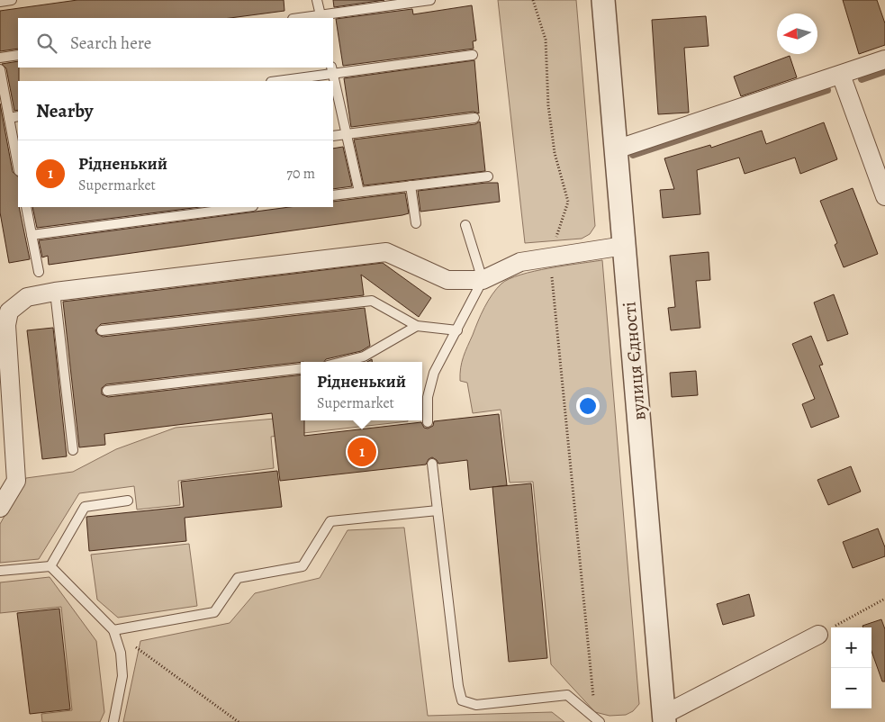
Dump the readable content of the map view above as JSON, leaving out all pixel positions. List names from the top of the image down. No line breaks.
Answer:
{"streets":{"street":["вулиця Єдності"]},"north":"left","page":{"search":"Search here","heading":"Nearby","list":[{"mark":"1","name":"Рідненький","note":"Supermarket","value":"70 m"}],"popup":["Рідненький","Supermarket"],"pins":"1","map_buttons":["+","−"]}}
